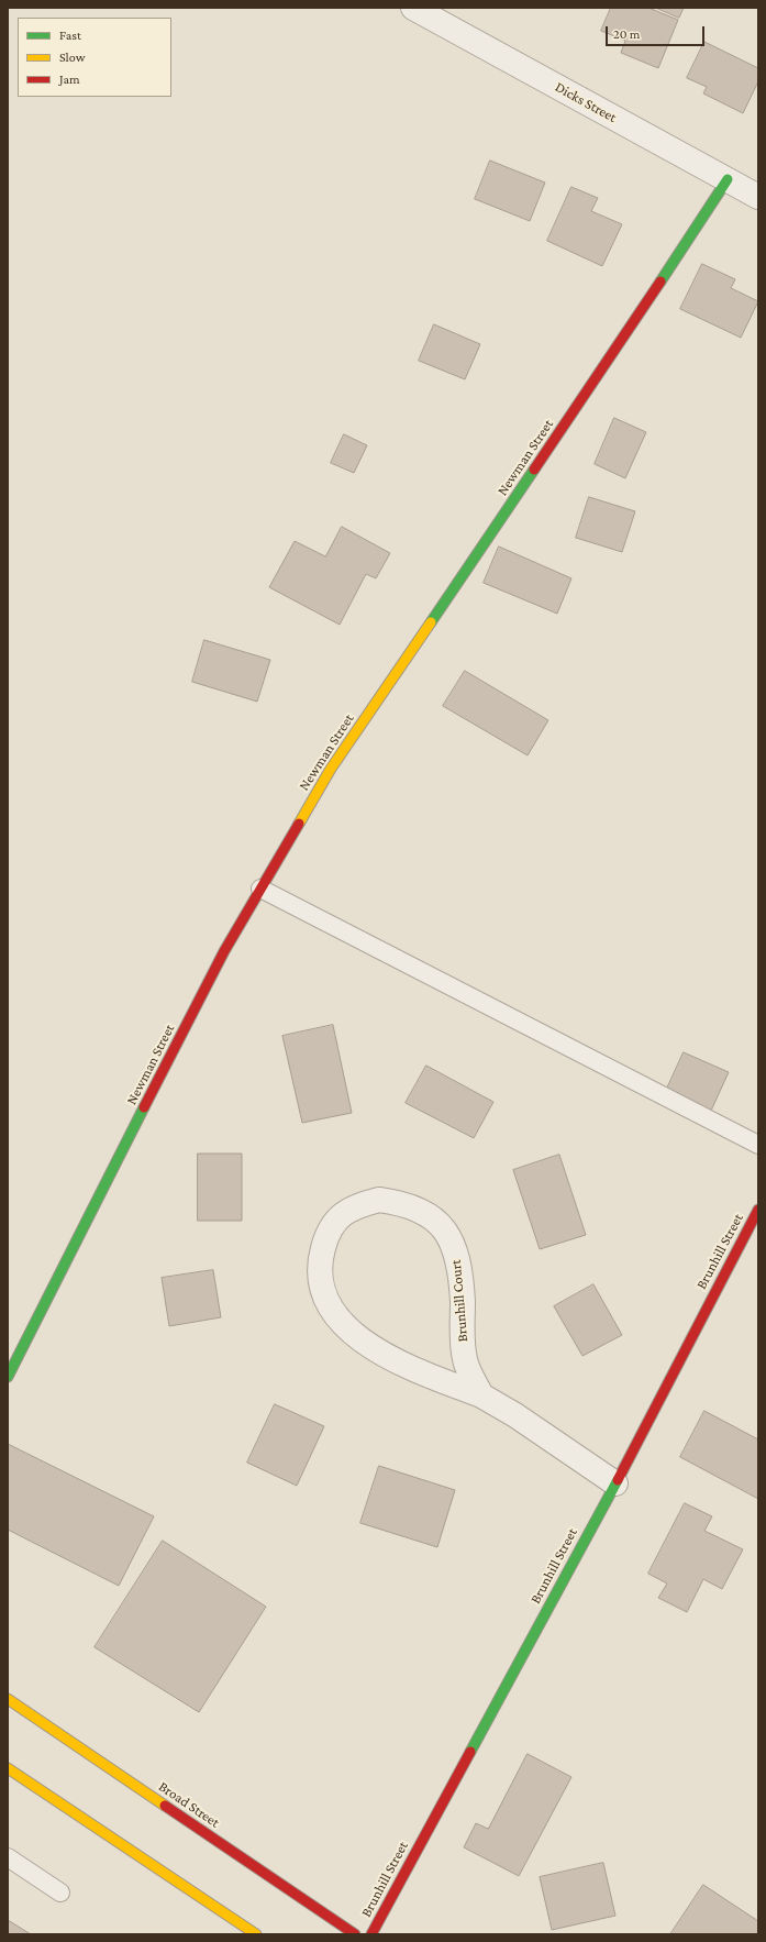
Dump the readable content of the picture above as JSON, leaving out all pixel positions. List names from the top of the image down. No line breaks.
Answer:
{"streets":{"street":["Dicks Street","Newman Street","Brunhill Street","Brunhill Court","Broad Street"]},"crossings":[["Dicks Street","Newman Street"],["Brunhill Street","Brunhill Court"]],"legend":["Fast","Slow","Jam"],"scale_bar":"20 m"}
